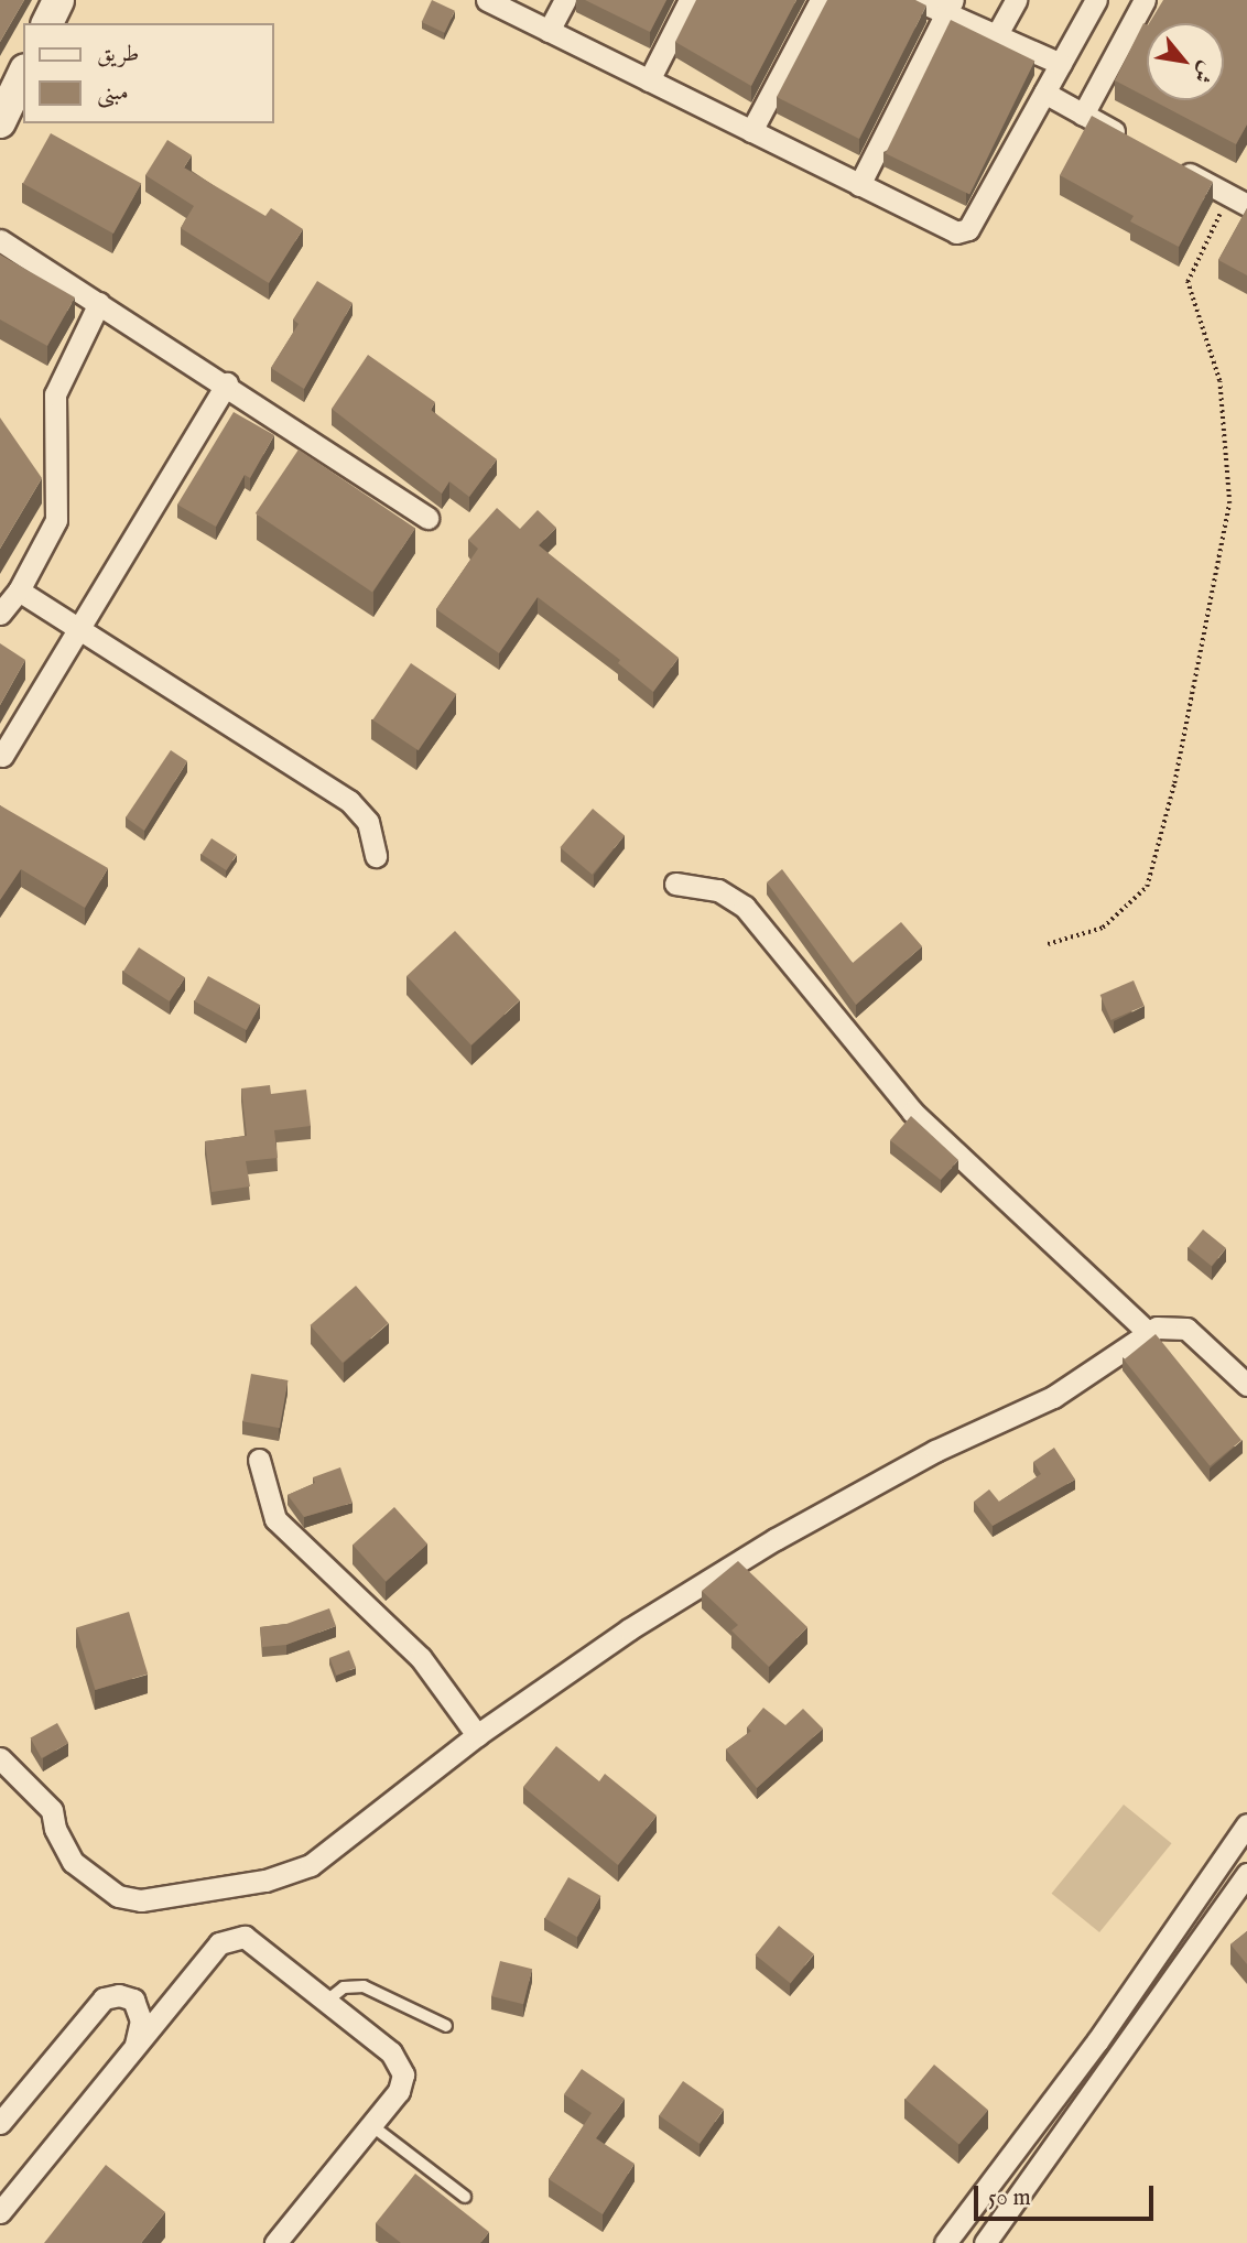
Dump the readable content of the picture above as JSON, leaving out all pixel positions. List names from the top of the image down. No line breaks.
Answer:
{"legend":["طريق","مبنى"],"scale_bar":"50 m","north":"bottom right"}
